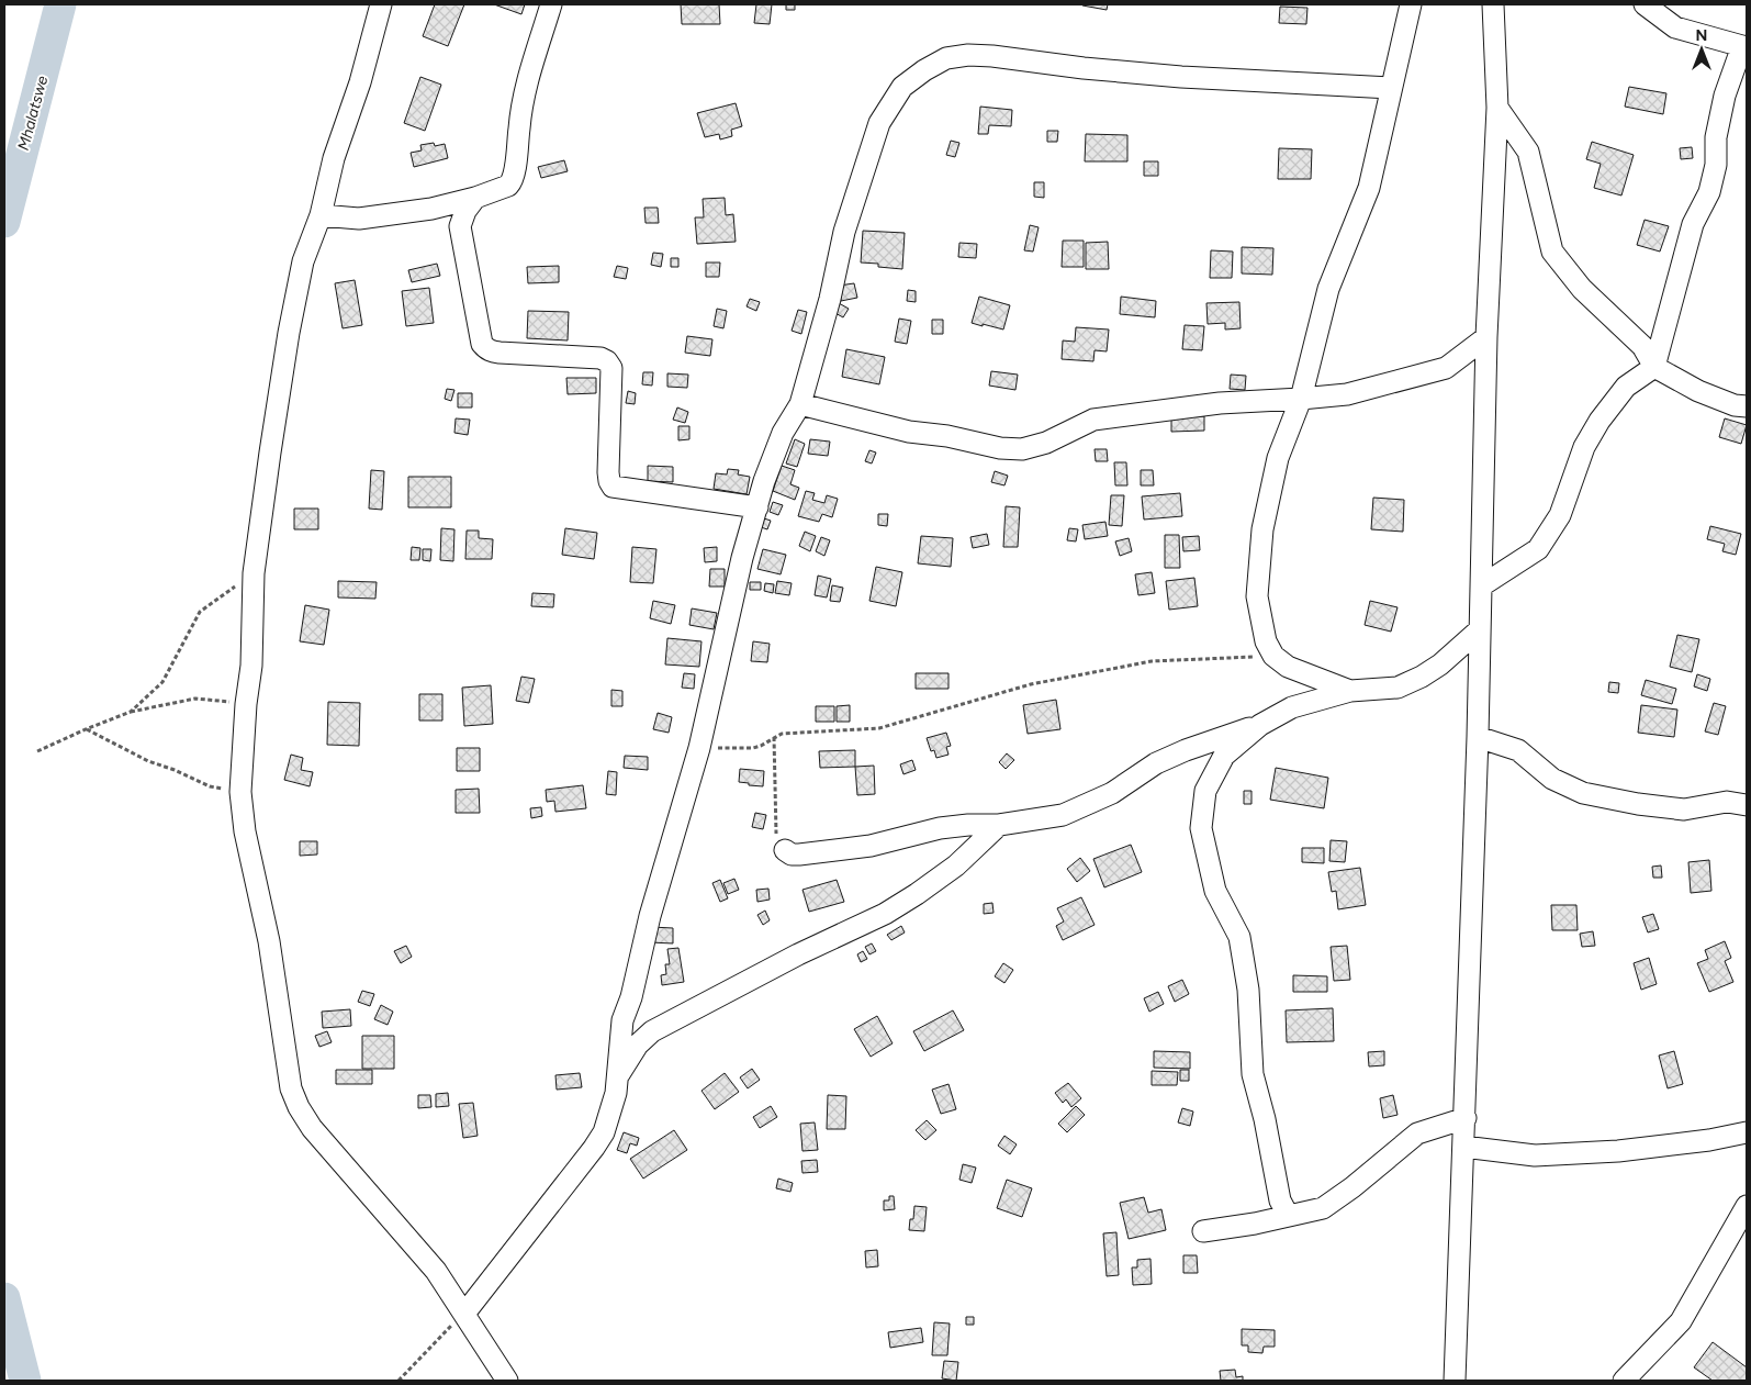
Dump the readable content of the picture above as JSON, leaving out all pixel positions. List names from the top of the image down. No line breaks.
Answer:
{"water":["Mhalatswe"],"north":"top"}
